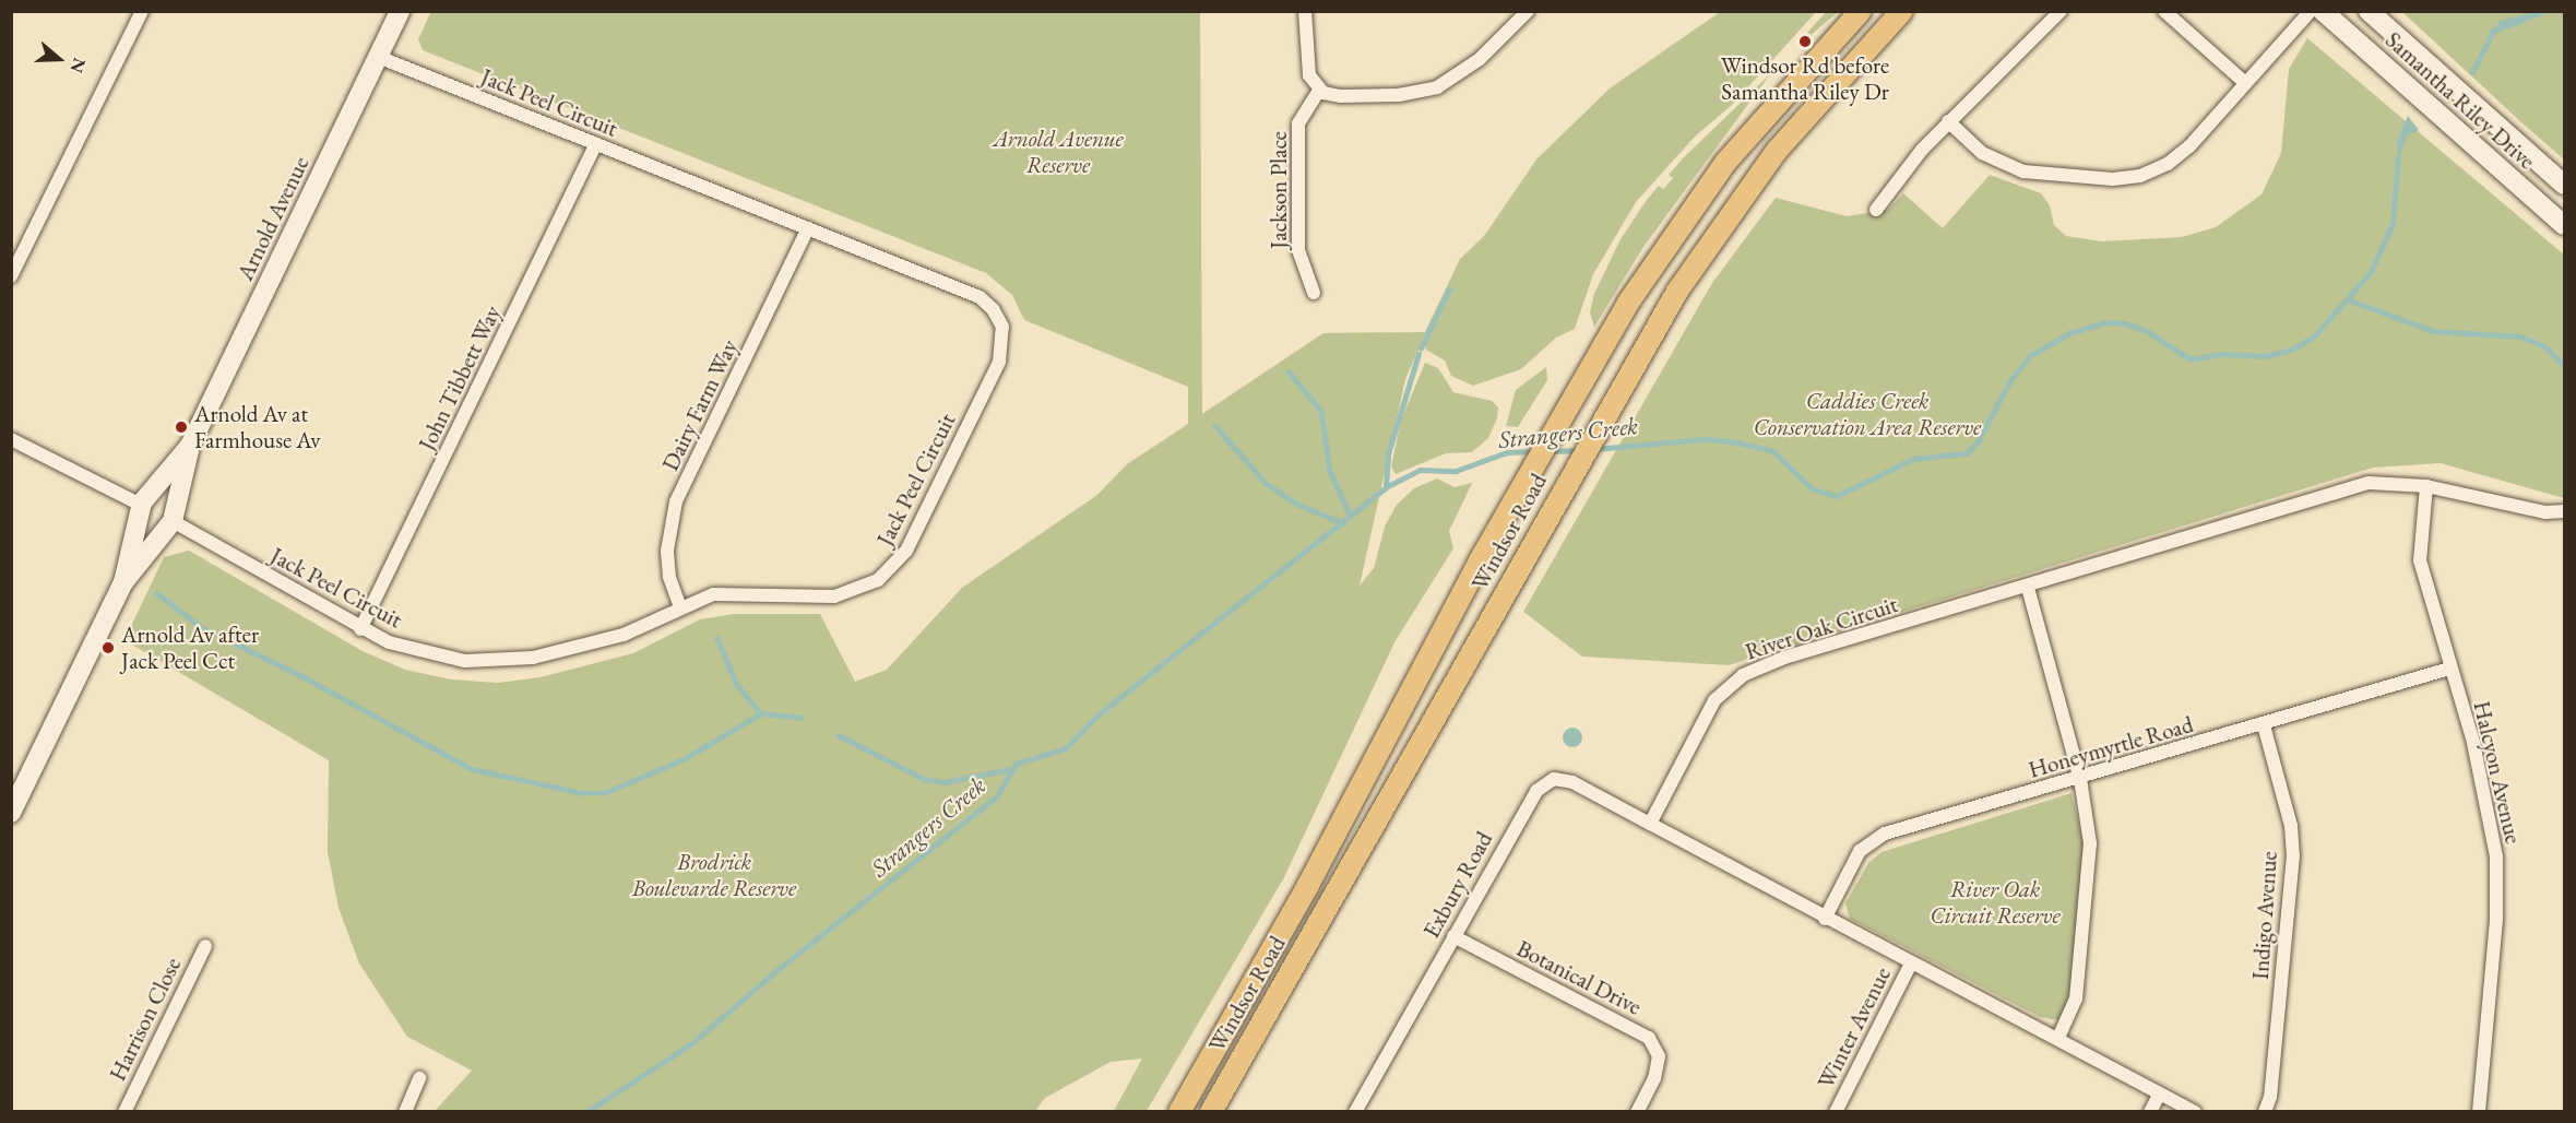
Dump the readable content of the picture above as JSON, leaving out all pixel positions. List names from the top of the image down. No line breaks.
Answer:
{"streets":{"main road":["Windsor Road"],"street":["Samantha Riley Drive","Jack Peel Circuit","Jackson Place","Arnold Avenue","John Tibbett Way","Dairy Farm Way","River Oak Circuit","Honeymyrtle Road","Halcyon Avenue","Exbury Road","Indigo Avenue","Botanical Drive","Harrison Close","Winter Avenue"]},"crossings":[["Jack Peel Circuit","Arnold Avenue"],["Jack Peel Circuit","John Tibbett Way"],["Jack Peel Circuit","Dairy Farm Way"],["River Oak Circuit","Halcyon Avenue"],["River Oak Circuit","Exbury Road"],["Honeymyrtle Road","Halcyon Avenue"],["Honeymyrtle Road","Indigo Avenue"],["Exbury Road","Botanical Drive"]],"water":["Strangers Creek"],"parks":["Arnold Avenue Reserve","Caddies Creek Conservation Area Reserve","Brodrick Boulevarde Reserve","River Oak Circuit Reserve"],"places":["Windsor Rd before Samantha Riley Dr","Arnold Av at Farmhouse Av","Arnold Av after Jack Peel Cct"],"north":"right"}
